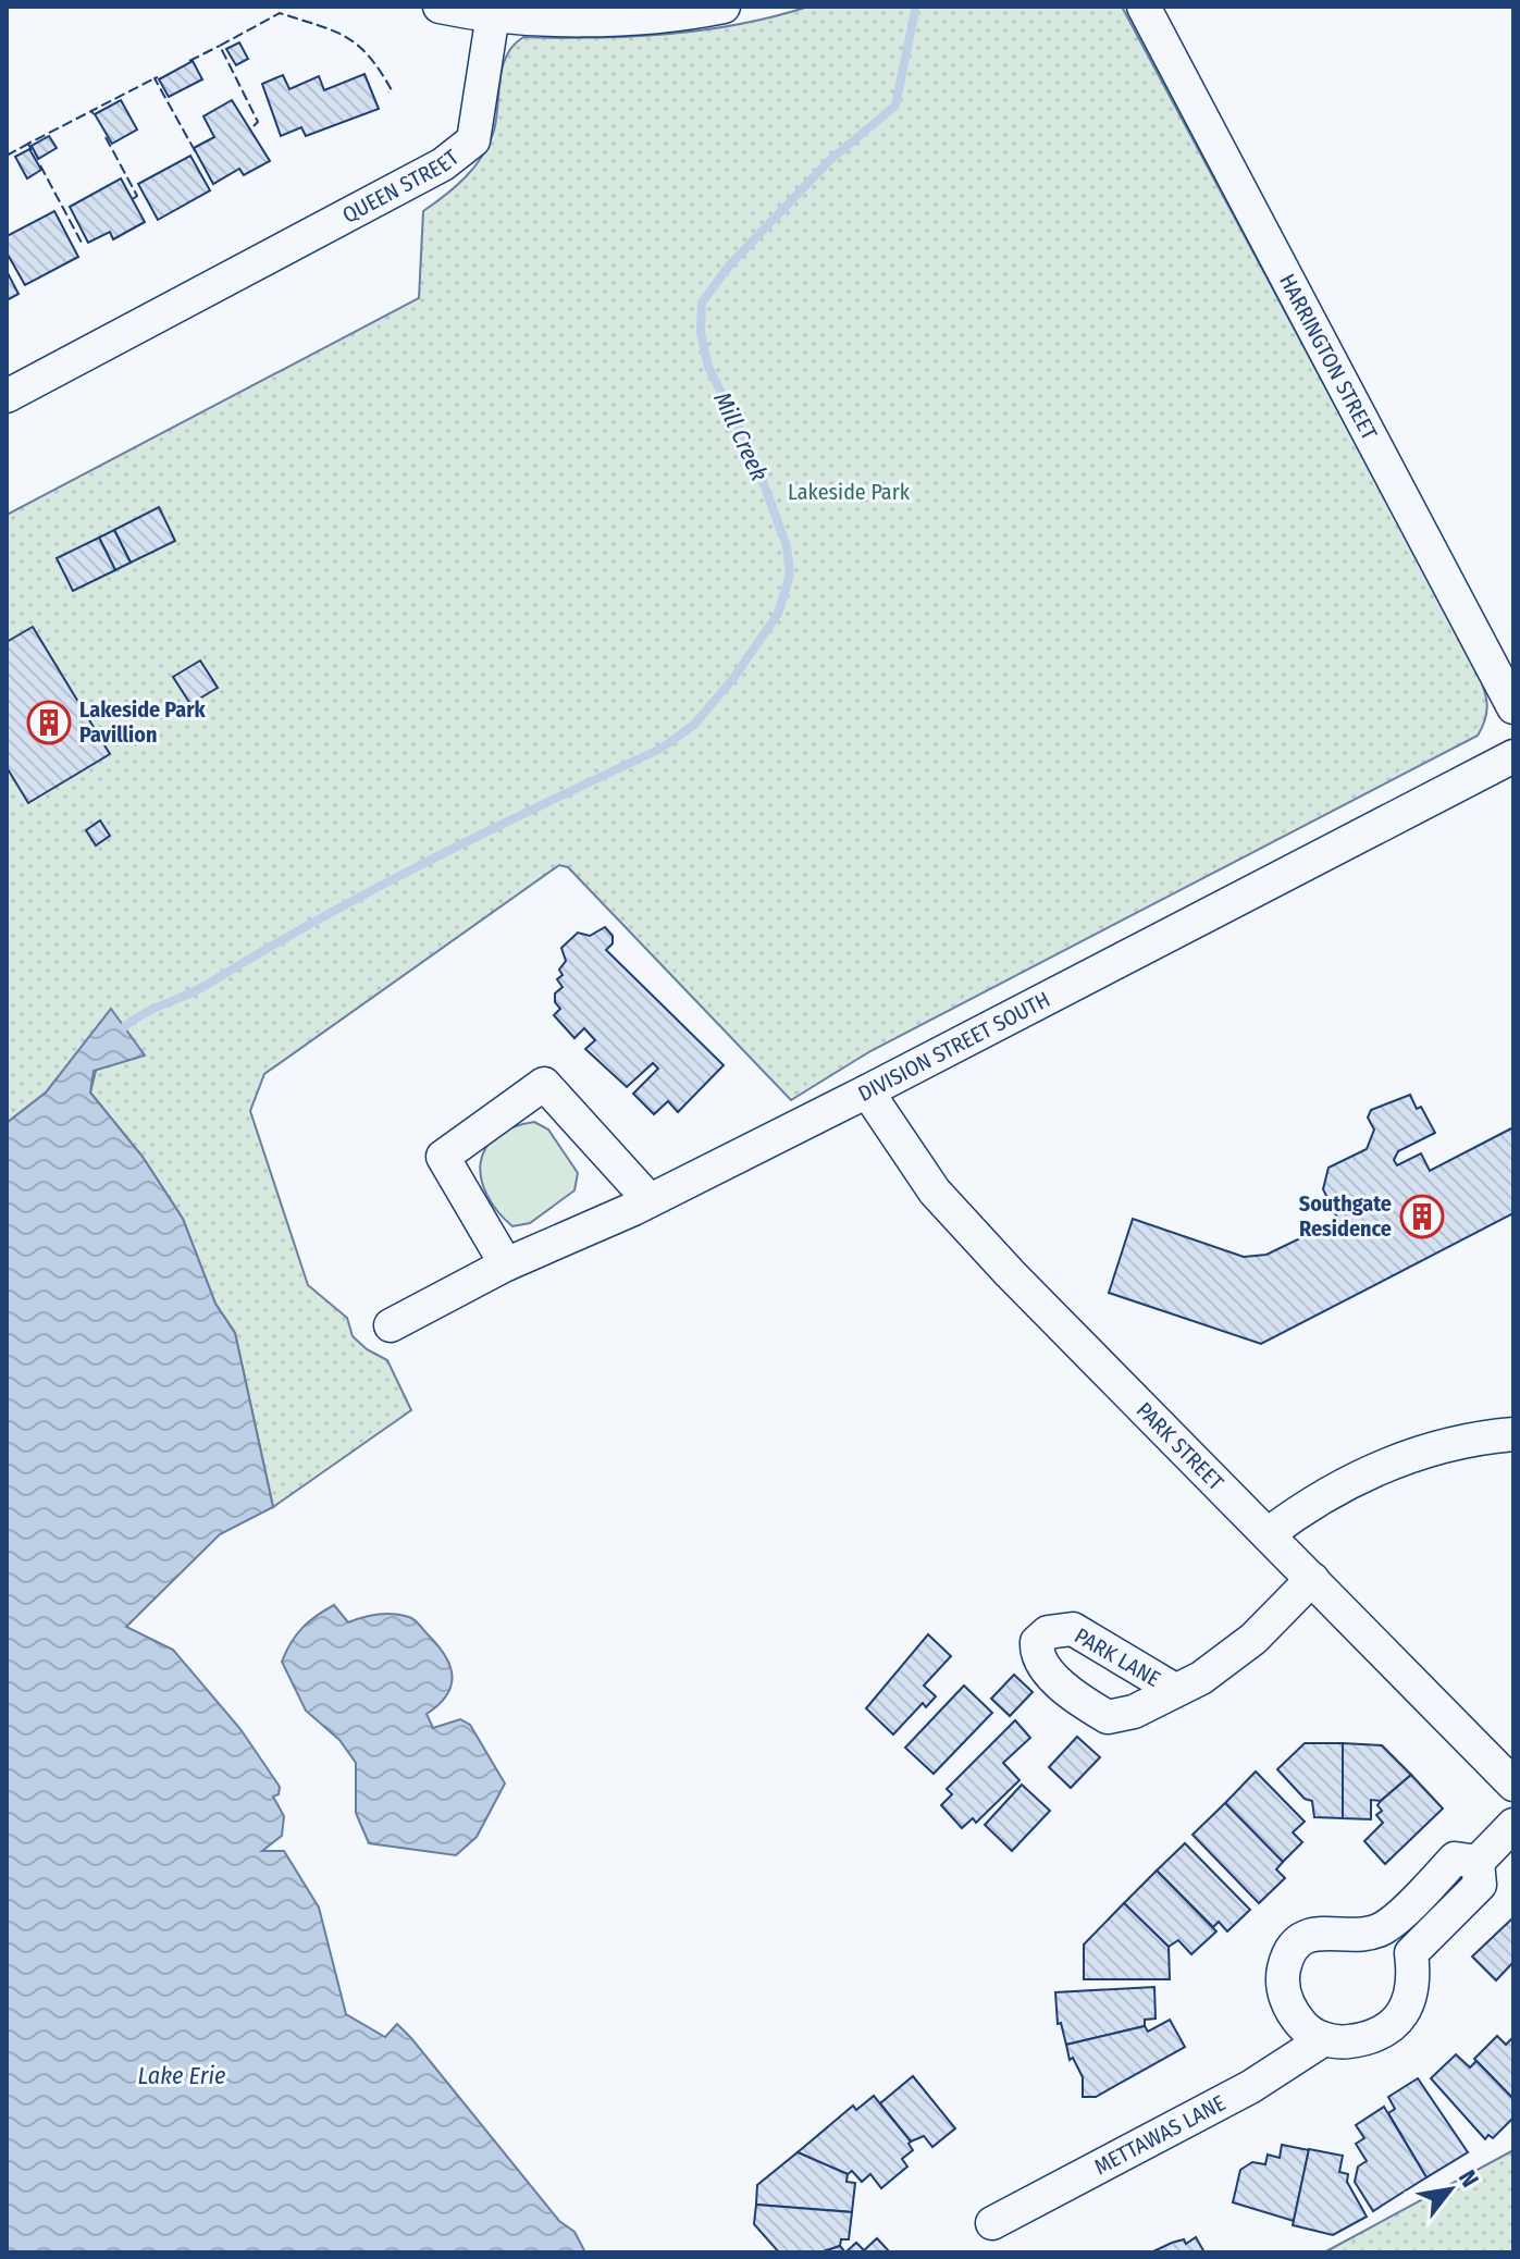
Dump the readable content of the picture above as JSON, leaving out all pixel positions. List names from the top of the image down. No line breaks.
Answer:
{"streets":{"street":["QUEEN STREET","HARRINGTON STREET","DIVISION STREET SOUTH","PARK STREET","PARK LANE","METTAWAS LANE"]},"crossings":[["DIVISION STREET SOUTH","PARK STREET"],["PARK STREET","PARK LANE"]],"water":["Mill Creek","Lake Erie"],"parks":["Lakeside Park"],"places":{"building":["Lakeside Park Pavillion","Southgate Residence"]},"north":"top right"}
